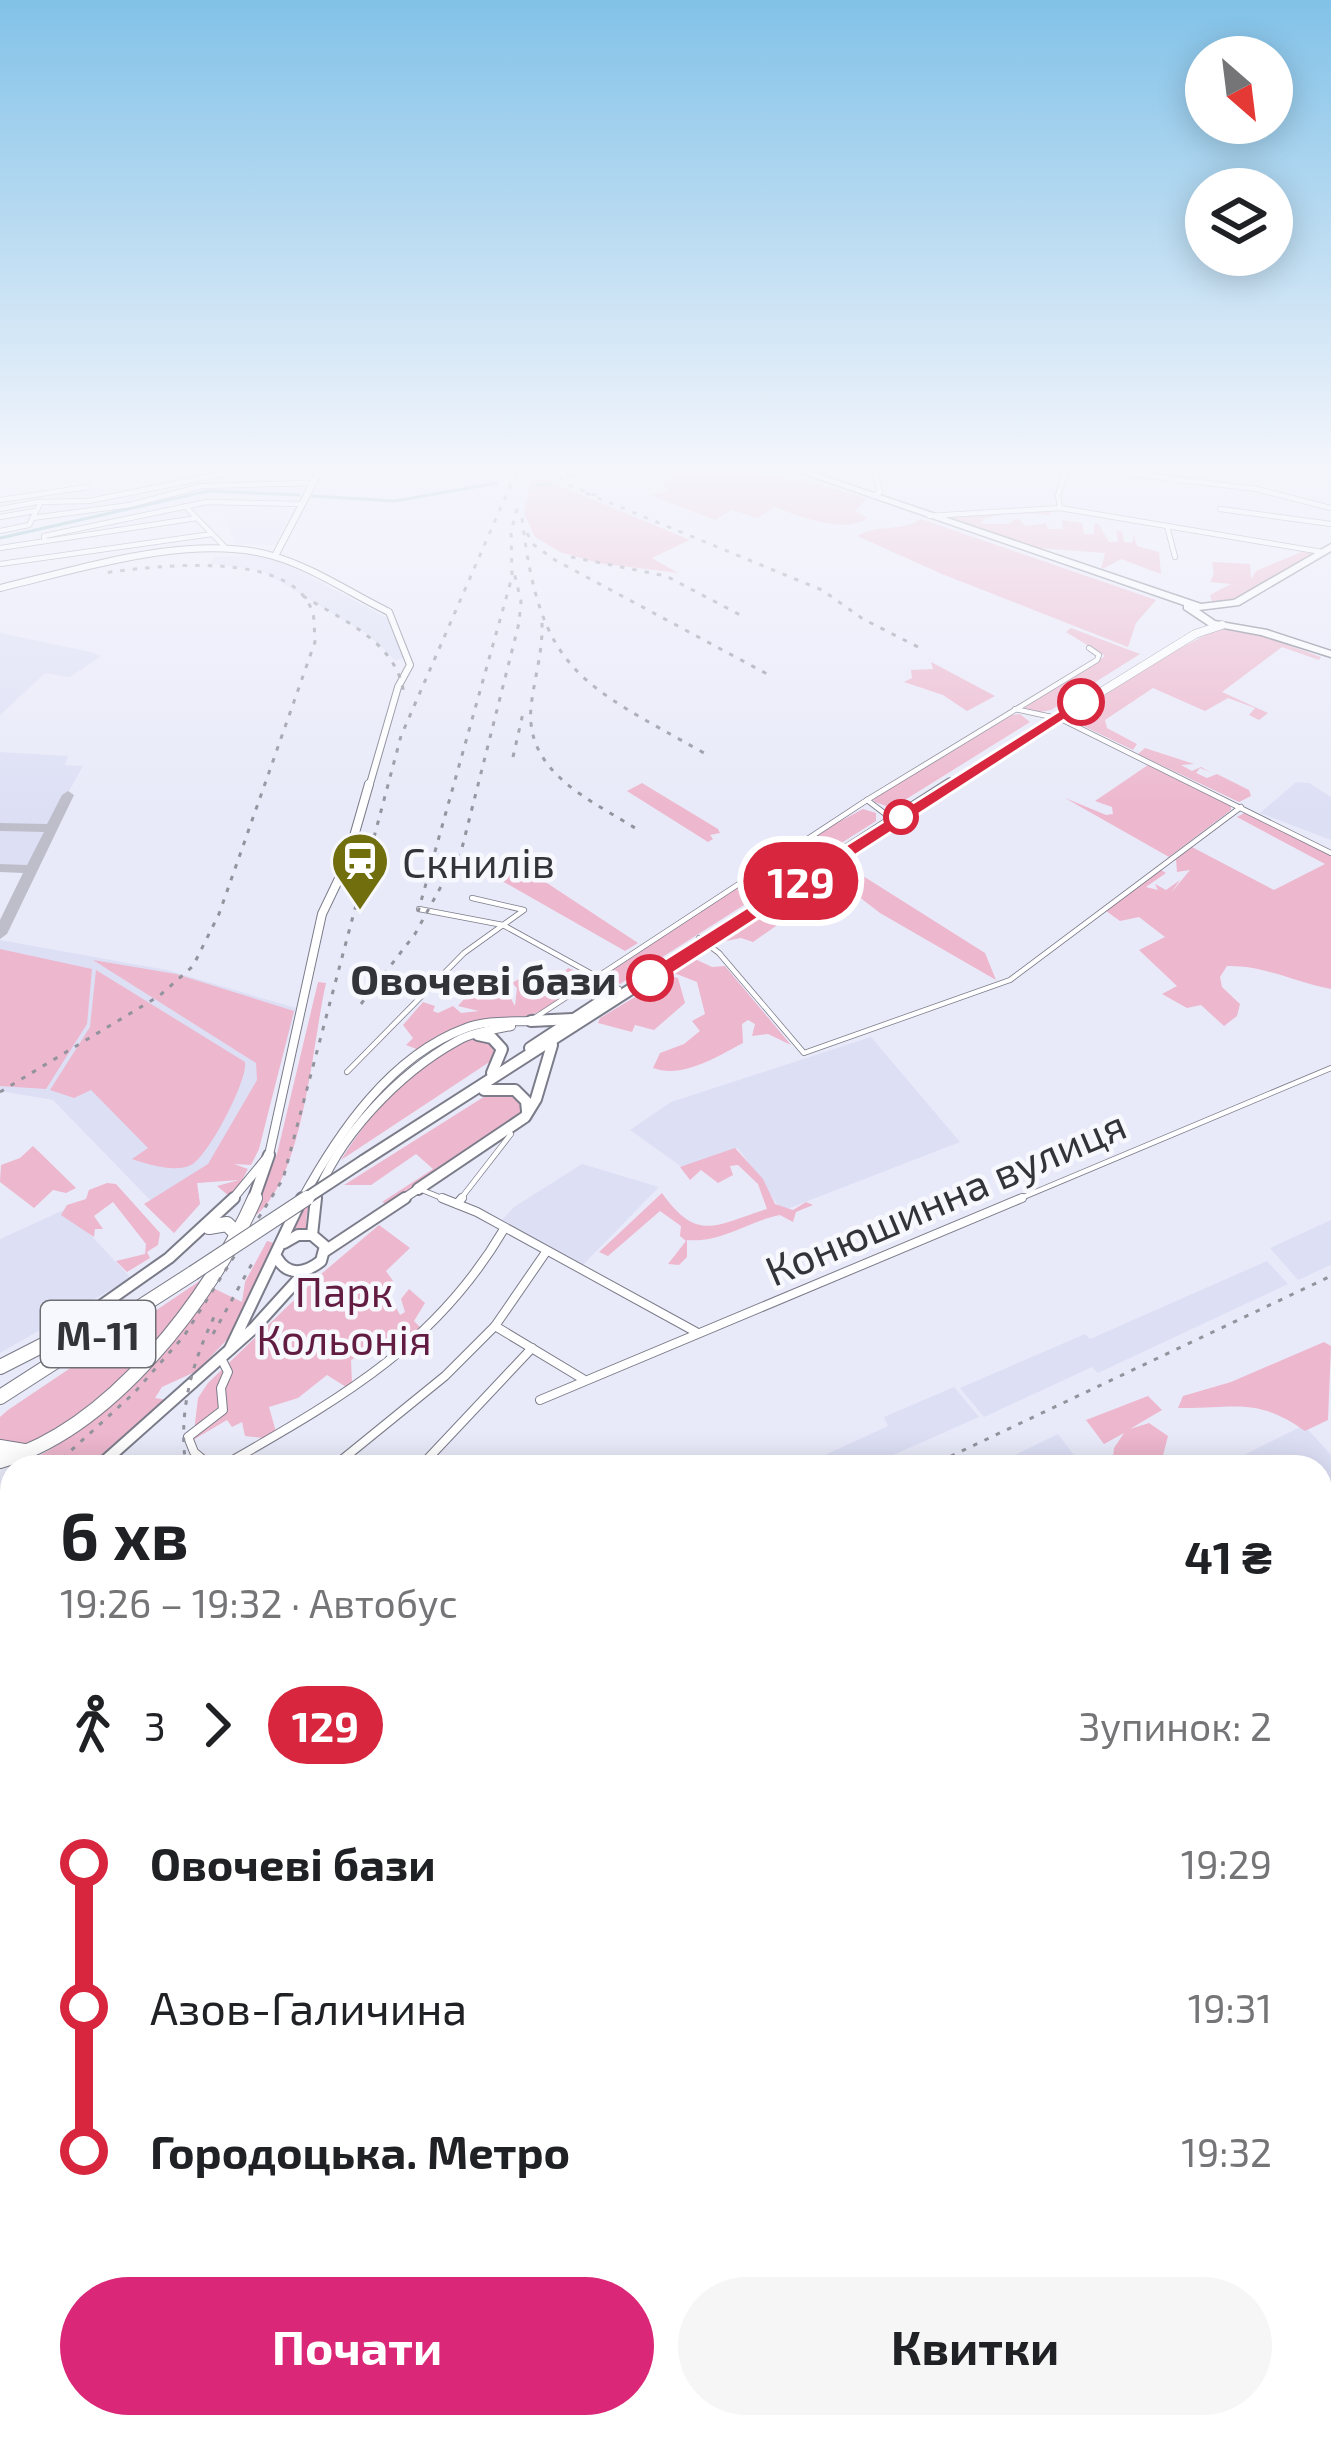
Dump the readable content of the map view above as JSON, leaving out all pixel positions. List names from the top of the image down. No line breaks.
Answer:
{"streets":{"highway":["М-11"],"street":["Конюшинна вулиця"]},"parks":["Парк Кольонія"],"places":{"station":["Скнилів"],"other":["Овочеві бази"]},"lines":["bus line 129"],"north":"bottom right","page":{"on_map":"129","heading":["6 хв","19:26 – 19:32 · Автобус","41 ₴"],"legs":["3","129","Зупинок: 2"],"list":[{"name":"Овочеві бази","value":"19:29"},{"name":"Азов-Галичина","value":"19:31"},{"name":"Городоцька. Метро","value":"19:32"}],"buttons":["Почати","Квитки"]}}
